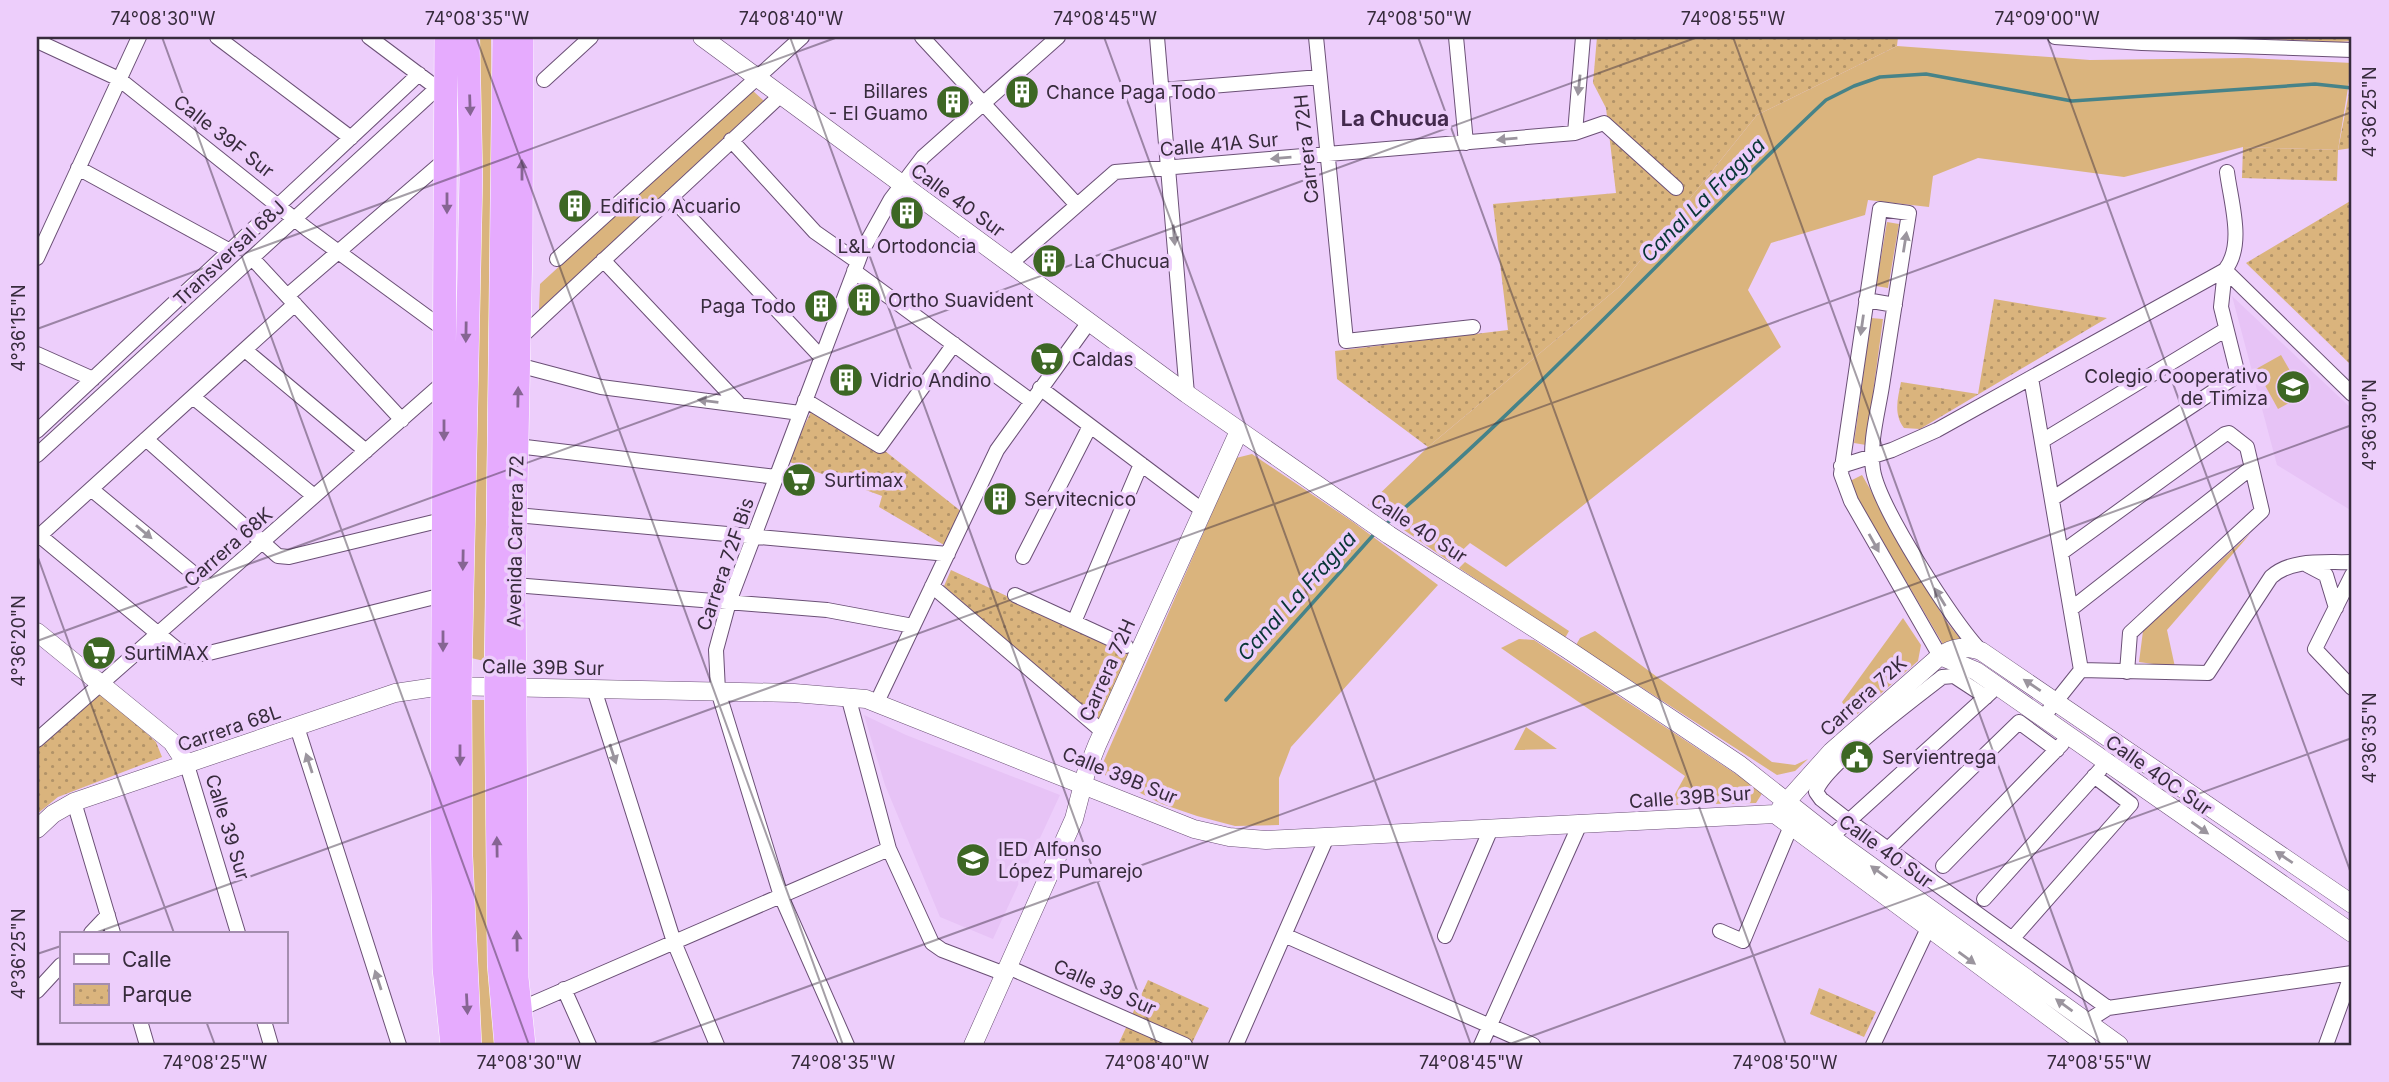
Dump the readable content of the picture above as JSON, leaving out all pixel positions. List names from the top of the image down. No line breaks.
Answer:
{"streets":{"highway":["Avenida Carrera 72"],"street":["Calle 39F Sur","Calle 41A Sur","Carrera 72H","Calle 40 Sur","Transversal 68J","Carrera 68K","Carrera 72F Bis","Calle 39B Sur","Carrera 72K","Carrera 68L","Calle 40C Sur","Calle 39 Sur"]},"crossings":[["Calle 39F Sur","Transversal 68J"],["Calle 41A Sur","Carrera 72H"],["Carrera 72H","Calle 40 Sur"],["Carrera 72H","Calle 39B Sur"],["Carrera 72H","Calle 39 Sur"],["Calle 40 Sur","Carrera 72F Bis"],["Calle 40 Sur","Calle 39B Sur"],["Calle 40 Sur","Carrera 72K"],["Calle 40 Sur","Calle 40C Sur"],["Avenida Carrera 72","Calle 39B Sur"],["Carrera 68K","Calle 39 Sur"],["Carrera 72F Bis","Calle 39B Sur"],["Calle 39B Sur","Carrera 72K"],["Calle 39B Sur","Carrera 68L"],["Carrera 72K","Calle 40C Sur"],["Carrera 68L","Calle 39 Sur"]],"districts":["La Chucua"],"water":["Canal La Fragua"],"places":{"building":["Chance Paga Todo","Billares - El Guamo","Edificio Acuario","L&L Ortodoncia","La Chucua","Ortho Suavident","Paga Todo","Vidrio Andino","Servitecnico"],"supermarket":["Caldas","Surtimax","SurtiMAX"],"school or university":["Colegio Cooperativo de Timiza","IED Alfonso López Pumarejo"],"public building":["Servientrega"]},"legend":["Calle","Parque"],"coordinates":["74°08'30\"W","74°08'35\"W","74°08'40\"W","74°08'45\"W","74°08'50\"W","74°08'55\"W","74°09'00\"W","4°36'25\"N","4°36'15\"N","4°36'30\"N","4°36'20\"N","4°36'35\"N","74°08'25\"W"]}
